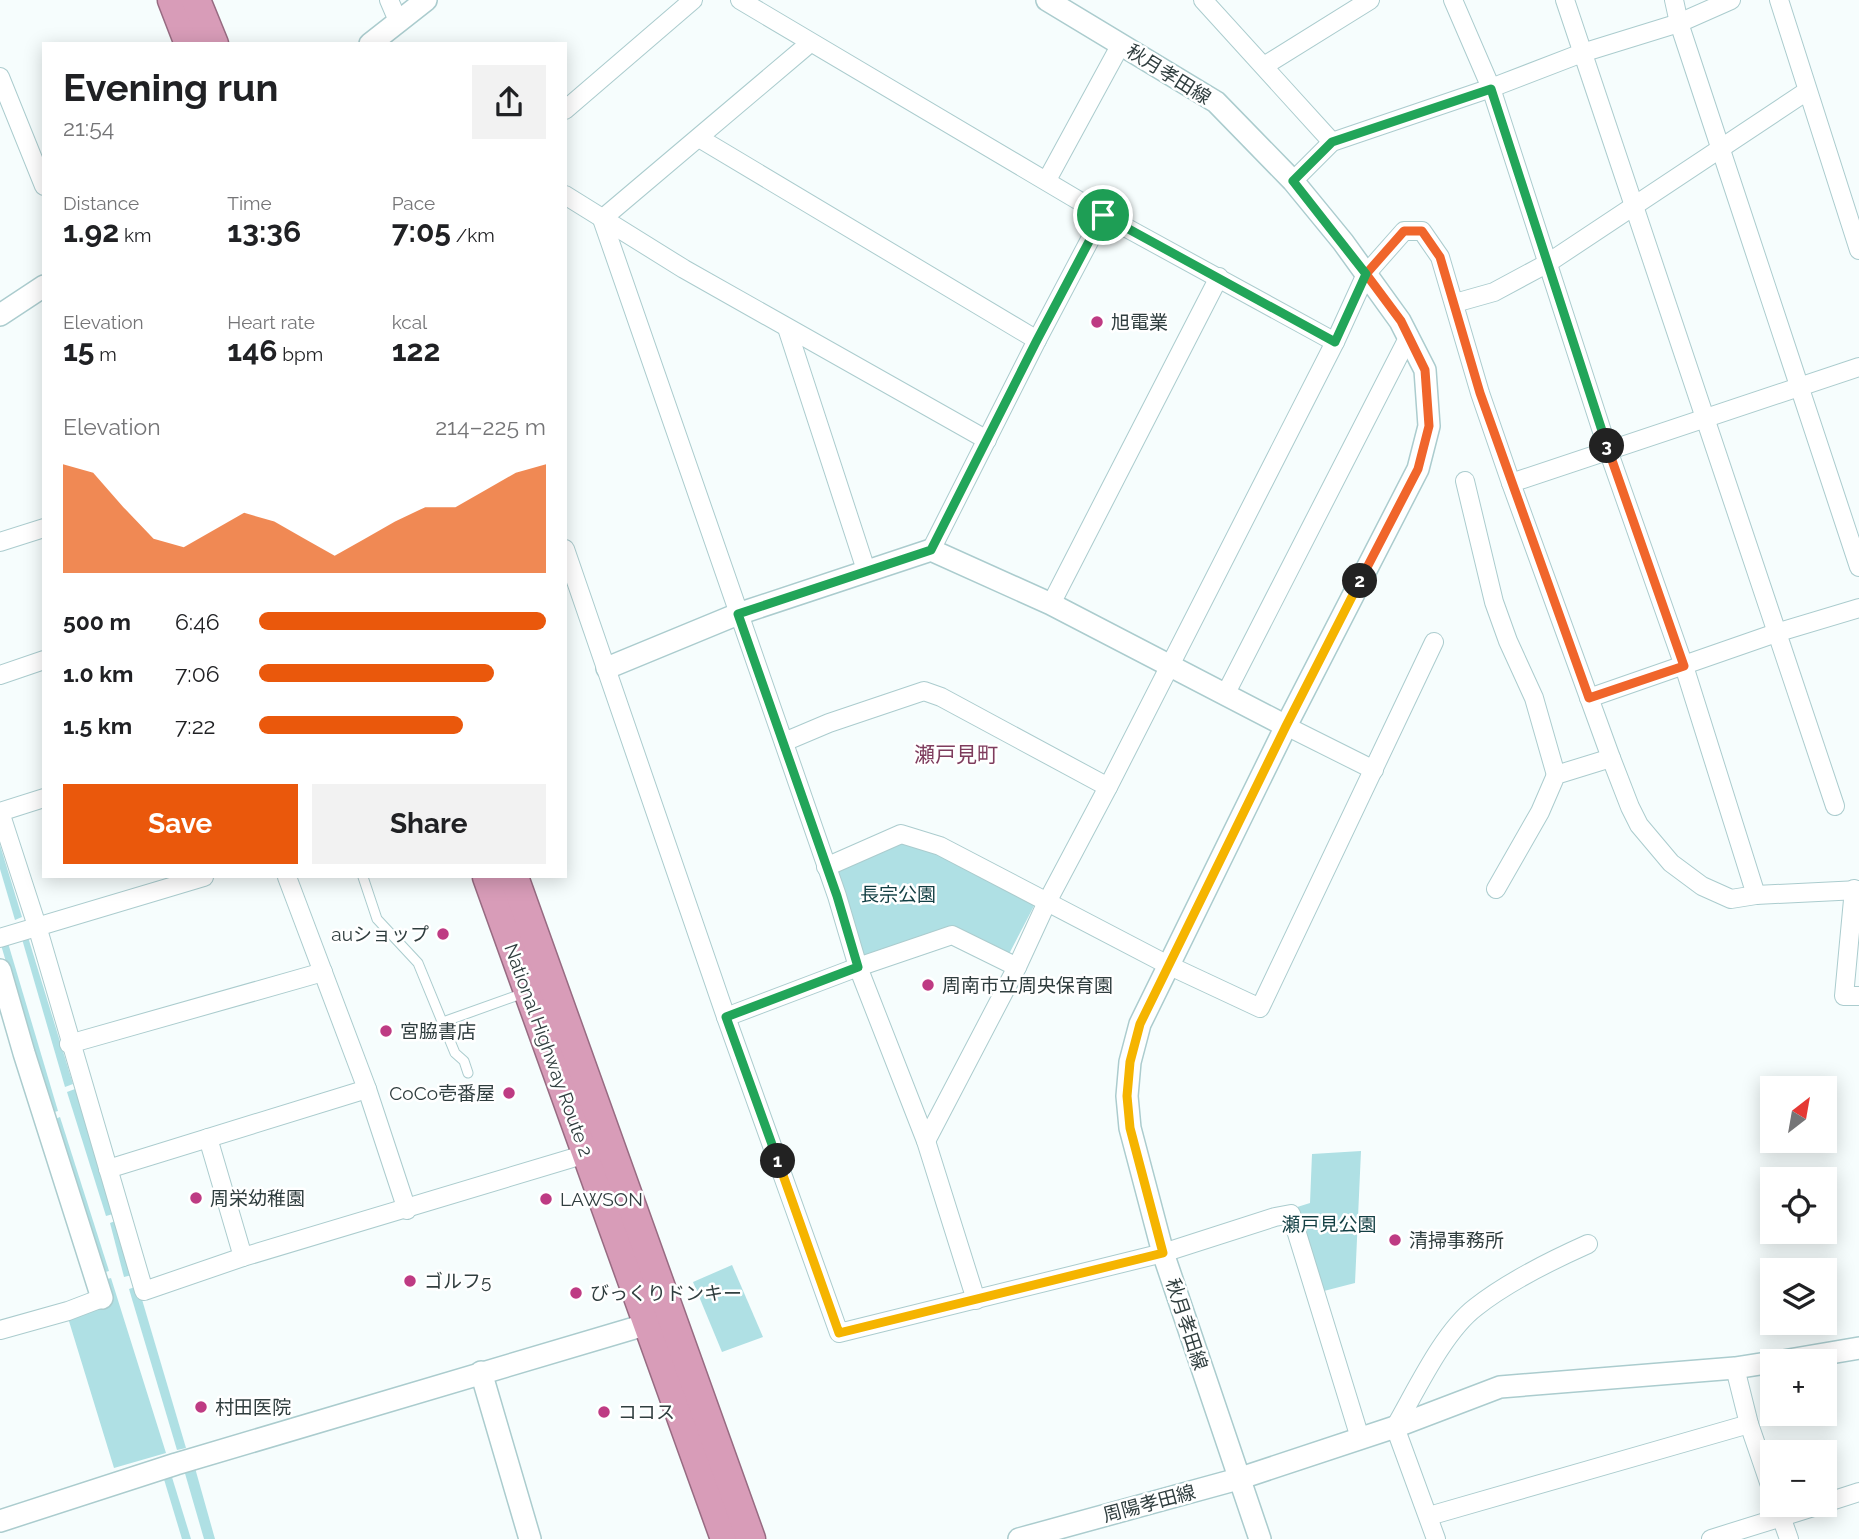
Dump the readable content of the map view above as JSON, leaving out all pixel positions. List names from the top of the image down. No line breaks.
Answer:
{"streets":{"highway":["National Highway Route 2"],"street":["秋月孝田線","周陽孝田線"]},"crossings":[["秋月孝田線","周陽孝田線"]],"districts":["瀬戸見町"],"parks":["長宗公園","瀬戸見公園"],"places":["旭電業","auショップ","周南市立周央保育園","宮脇書店","CoCo壱番屋","周栄幼稚園","LAWSON","清掃事務所","ゴルフ5","びっくりドンキー","村田医院","ココス"],"north":"top right","page":{"heading":["Evening run","21:54"],"stats":[["Distance","1.92 km"],["Time","13:36"],["Pace","7:05 /km"],["Elevation","15 m"],["Heart rate","146 bpm"],["kcal","122"]],"chart":["Elevation","214–225 m"],"pins":["3","2","1"],"list":[{"name":"500 m","note":"6:46"},{"name":"1.0 km","note":"7:06"},{"name":"1.5 km","note":"7:22"}],"buttons":["Save","Share"],"map_buttons":["+","−"]}}
